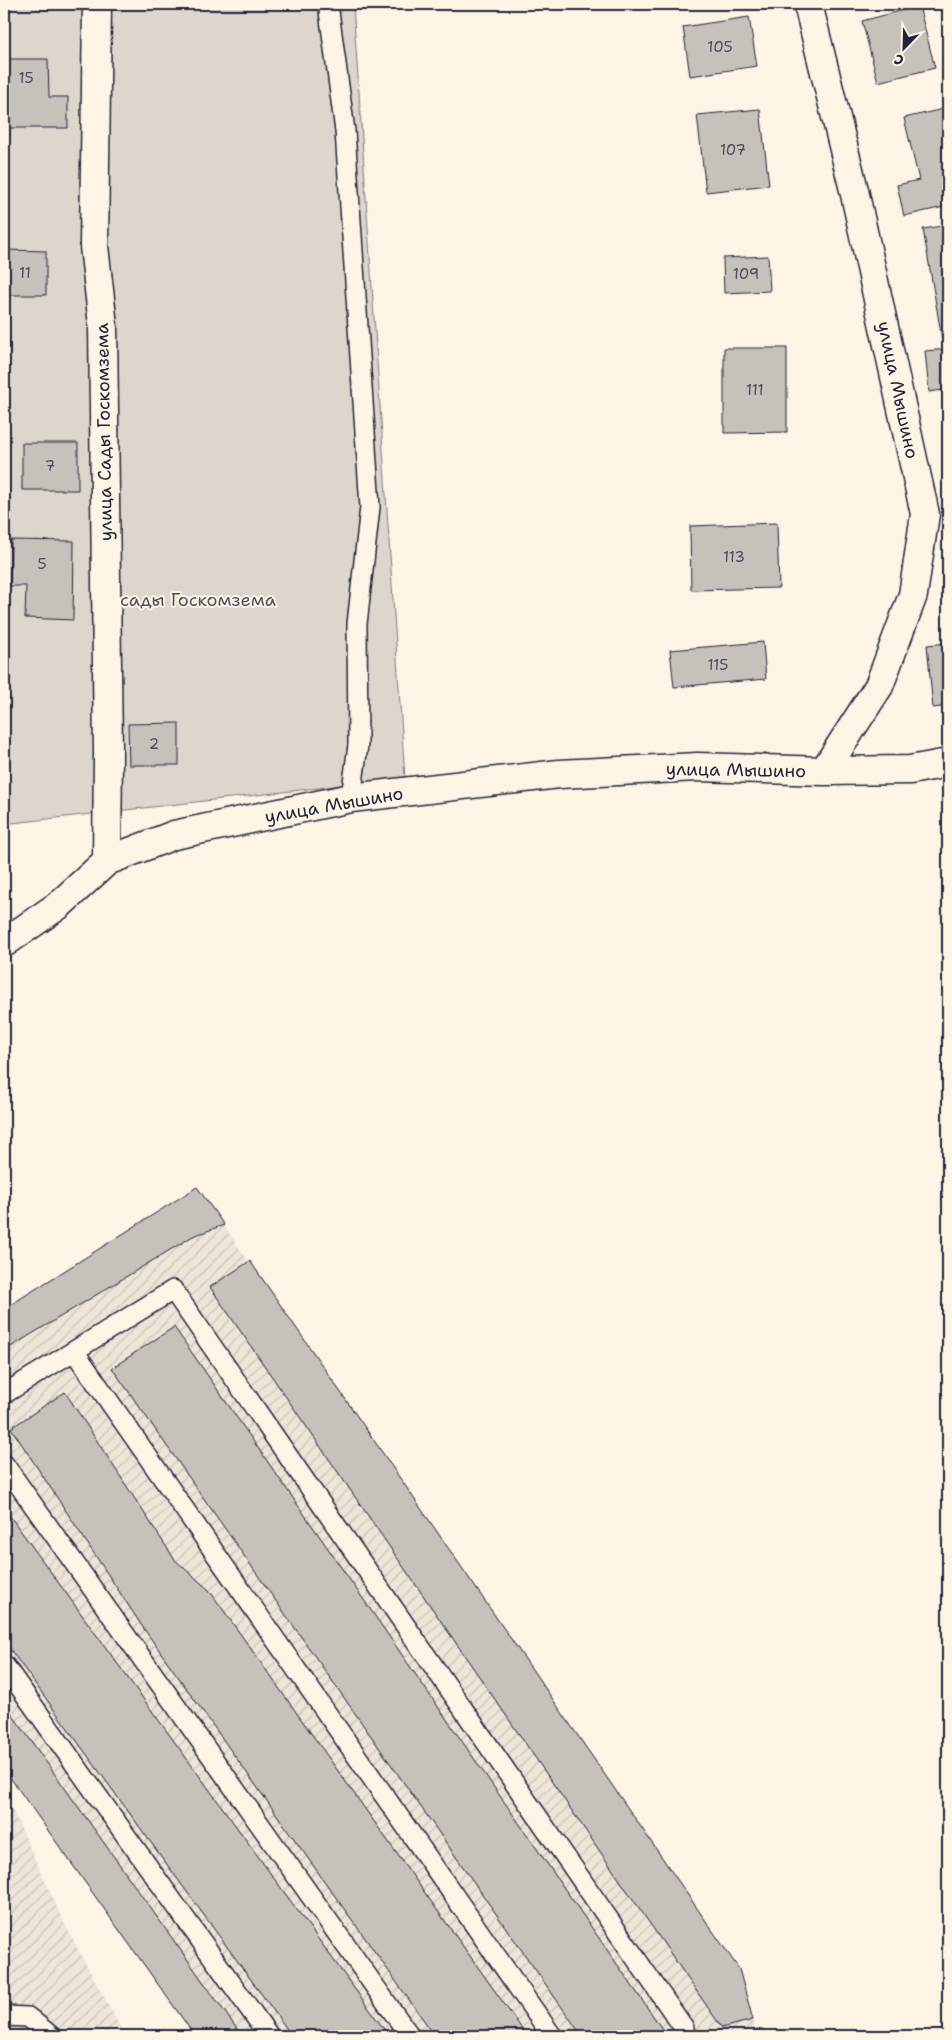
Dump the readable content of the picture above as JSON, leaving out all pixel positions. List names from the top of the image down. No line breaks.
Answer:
{"streets":{"street":["улица Мышино","улица Сады Госкомзема"]},"crossings":[["улица Мышино","улица Сады Госкомзема"]],"parks":["сады Госкомзема"],"house_numbers":["105","15","107","11","109","111","7","113","5","115","2"],"north":"bottom left"}
